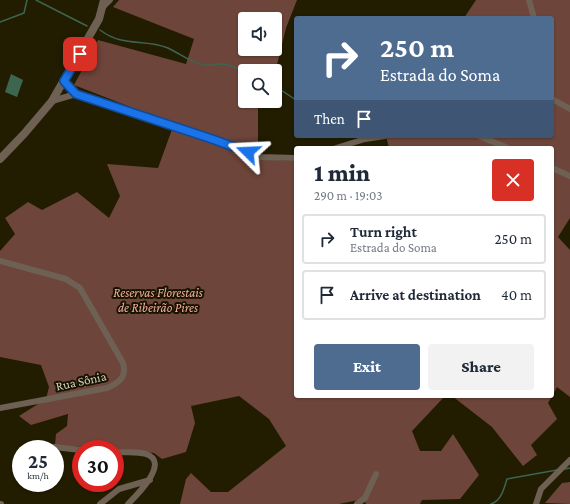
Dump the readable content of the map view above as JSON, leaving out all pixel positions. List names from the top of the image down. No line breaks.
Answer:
{"streets":{"street":["Rua Sônia"]},"parks":["Reservas Florestais de Ribeirão Pires"],"page":{"turn":["250 m","Estrada do Soma"],"then":"Then","heading":["1 min","290 m · 19:03"],"list":[{"name":"Turn right","note":"Estrada do Soma","value":"250 m"},{"name":"Arrive at destination","value":"40 m"}],"buttons":["Exit","Share"],"speed":"25 km/h","limit":"30"}}
